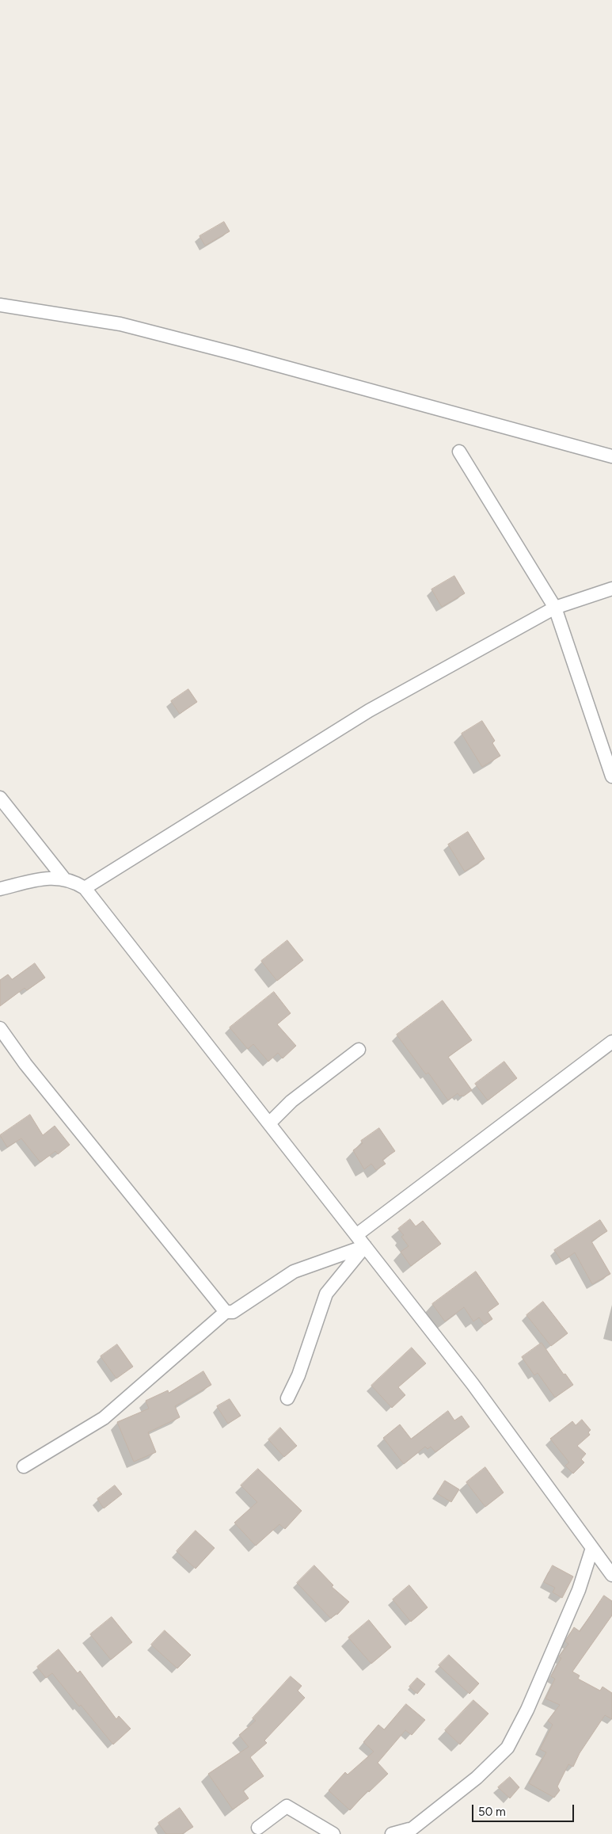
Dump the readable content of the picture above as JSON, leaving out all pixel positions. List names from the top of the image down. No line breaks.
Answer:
{"scale_bar":"50 m"}
